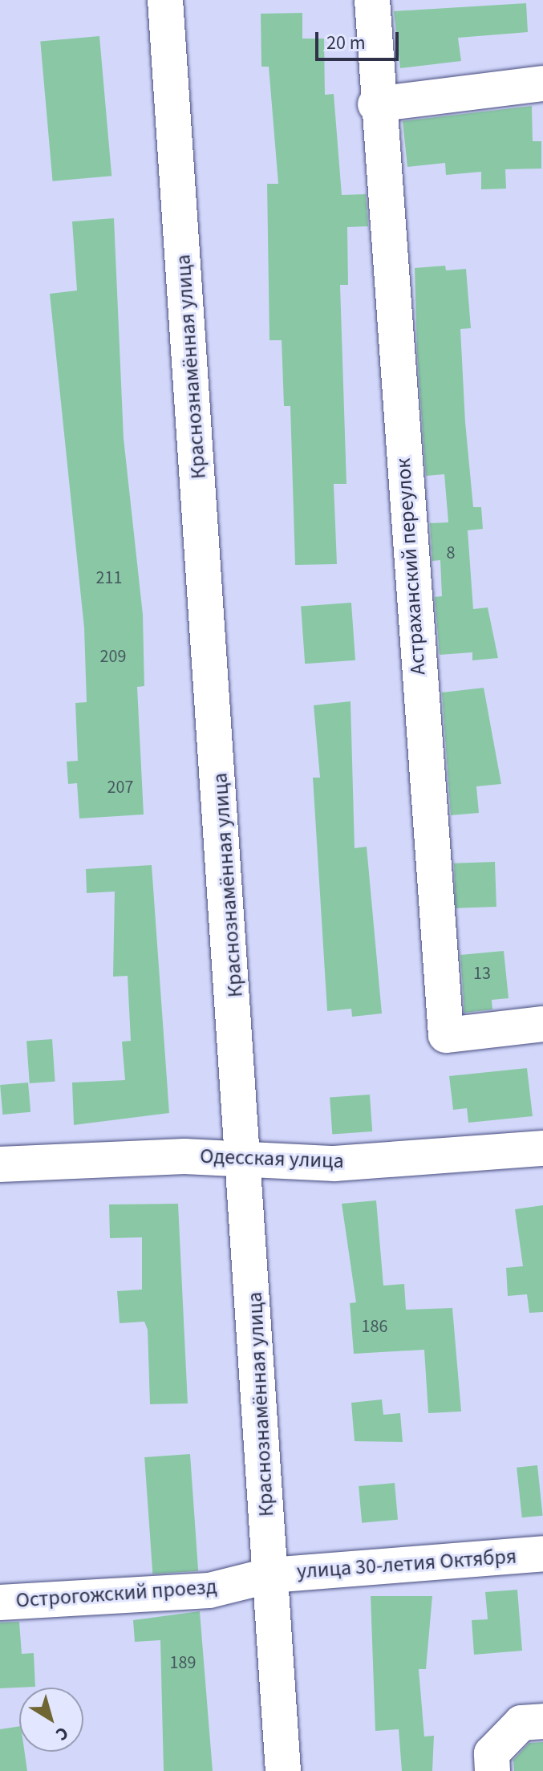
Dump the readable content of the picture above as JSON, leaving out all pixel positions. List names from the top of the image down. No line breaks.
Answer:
{"streets":{"street":["Краснознамённая улица","Астраханский переулок","Одесская улица","улица 30-летия Октября","Острогожский проезд"]},"crossings":[["Краснознамённая улица","Одесская улица"],["Краснознамённая улица","улица 30-летия Октября"],["Краснознамённая улица","Острогожский проезд"],["улица 30-летия Октября","Острогожский проезд"]],"house_numbers":["8","211","209","207","13","186","189"],"scale_bar":"20 m","north":"bottom right"}
